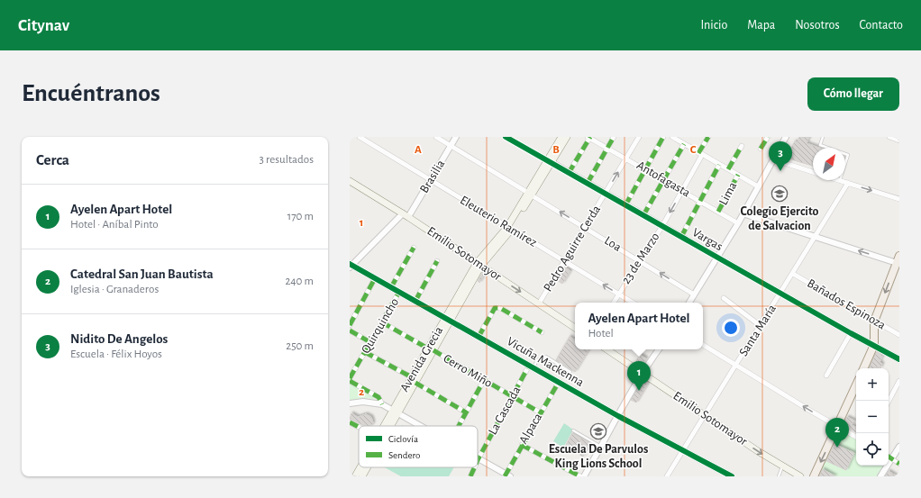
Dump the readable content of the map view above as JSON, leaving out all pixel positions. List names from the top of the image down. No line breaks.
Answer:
{"streets":{"main road":["Emilio Sotomayor","Avenida Grecia"],"street":["Brasilia","Antofagasta","Lima","Eleuterio Ramírez","Vargas","Loa","Pedro Aguirre Cerda","23 de Marzo","Bañados Espinoza","Quirquincho","Santa María","Vicuña Mackenna","Cerro Miño","La Cascada","Alpaca"]},"crossings":[["Brasilia","Eleuterio Ramírez"],["Brasilia","Loa"],["Brasilia","Emilio Sotomayor"],["Brasilia","Vicuña Mackenna"],["Antofagasta","Lima"],["Antofagasta","Pedro Aguirre Cerda"],["Antofagasta","23 de Marzo"],["Eleuterio Ramírez","Pedro Aguirre Cerda"],["Eleuterio Ramírez","23 de Marzo"],["Eleuterio Ramírez","Avenida Grecia"],["Vargas","Pedro Aguirre Cerda"],["Vargas","23 de Marzo"],["Vargas","Santa María"],["Vargas","Avenida Grecia"],["Loa","Pedro Aguirre Cerda"],["Loa","23 de Marzo"],["Loa","Avenida Grecia"],["Pedro Aguirre Cerda","Emilio Sotomayor"],["Emilio Sotomayor","Santa María"],["Emilio Sotomayor","Avenida Grecia"],["Bañados Espinoza","Santa María"],["Quirquincho","Vicuña Mackenna"],["Quirquincho","Cerro Miño"],["Santa María","Vicuña Mackenna"],["Avenida Grecia","Vicuña Mackenna"],["Avenida Grecia","Cerro Miño"],["Vicuña Mackenna","La Cascada"],["Vicuña Mackenna","Alpaca"],["Cerro Miño","La Cascada"],["Cerro Miño","Alpaca"]],"one_way":["Loa"],"places":{"school or university":["Colegio Ejercito de Salvacion","Escuela De Parvulos King Lions School"]},"legend":["Ciclovía","Sendero"],"north":"top right","page":{"header":"Citynav","nav":["Inicio","Mapa","Nosotros","Contacto"],"buttons":"Cómo llegar","title":"Encuéntranos","heading":["Cerca","3 resultados"],"pins":["3","1","2"],"list":[{"mark":"1","name":"Ayelen Apart Hotel","note":"Hotel · Aníbal Pinto","value":"170 m"},{"mark":"2","name":"Catedral San Juan Bautista","note":"Iglesia · Granaderos","value":"240 m"},{"mark":"3","name":"Nidito De Angelos","note":"Escuela · Félix Hoyos","value":"250 m"}],"popup":["Ayelen Apart Hotel","Hotel"],"map_buttons":["+","−"]},"grid":{"columns":["A","B","C"],"rows":["1","2"]}}
